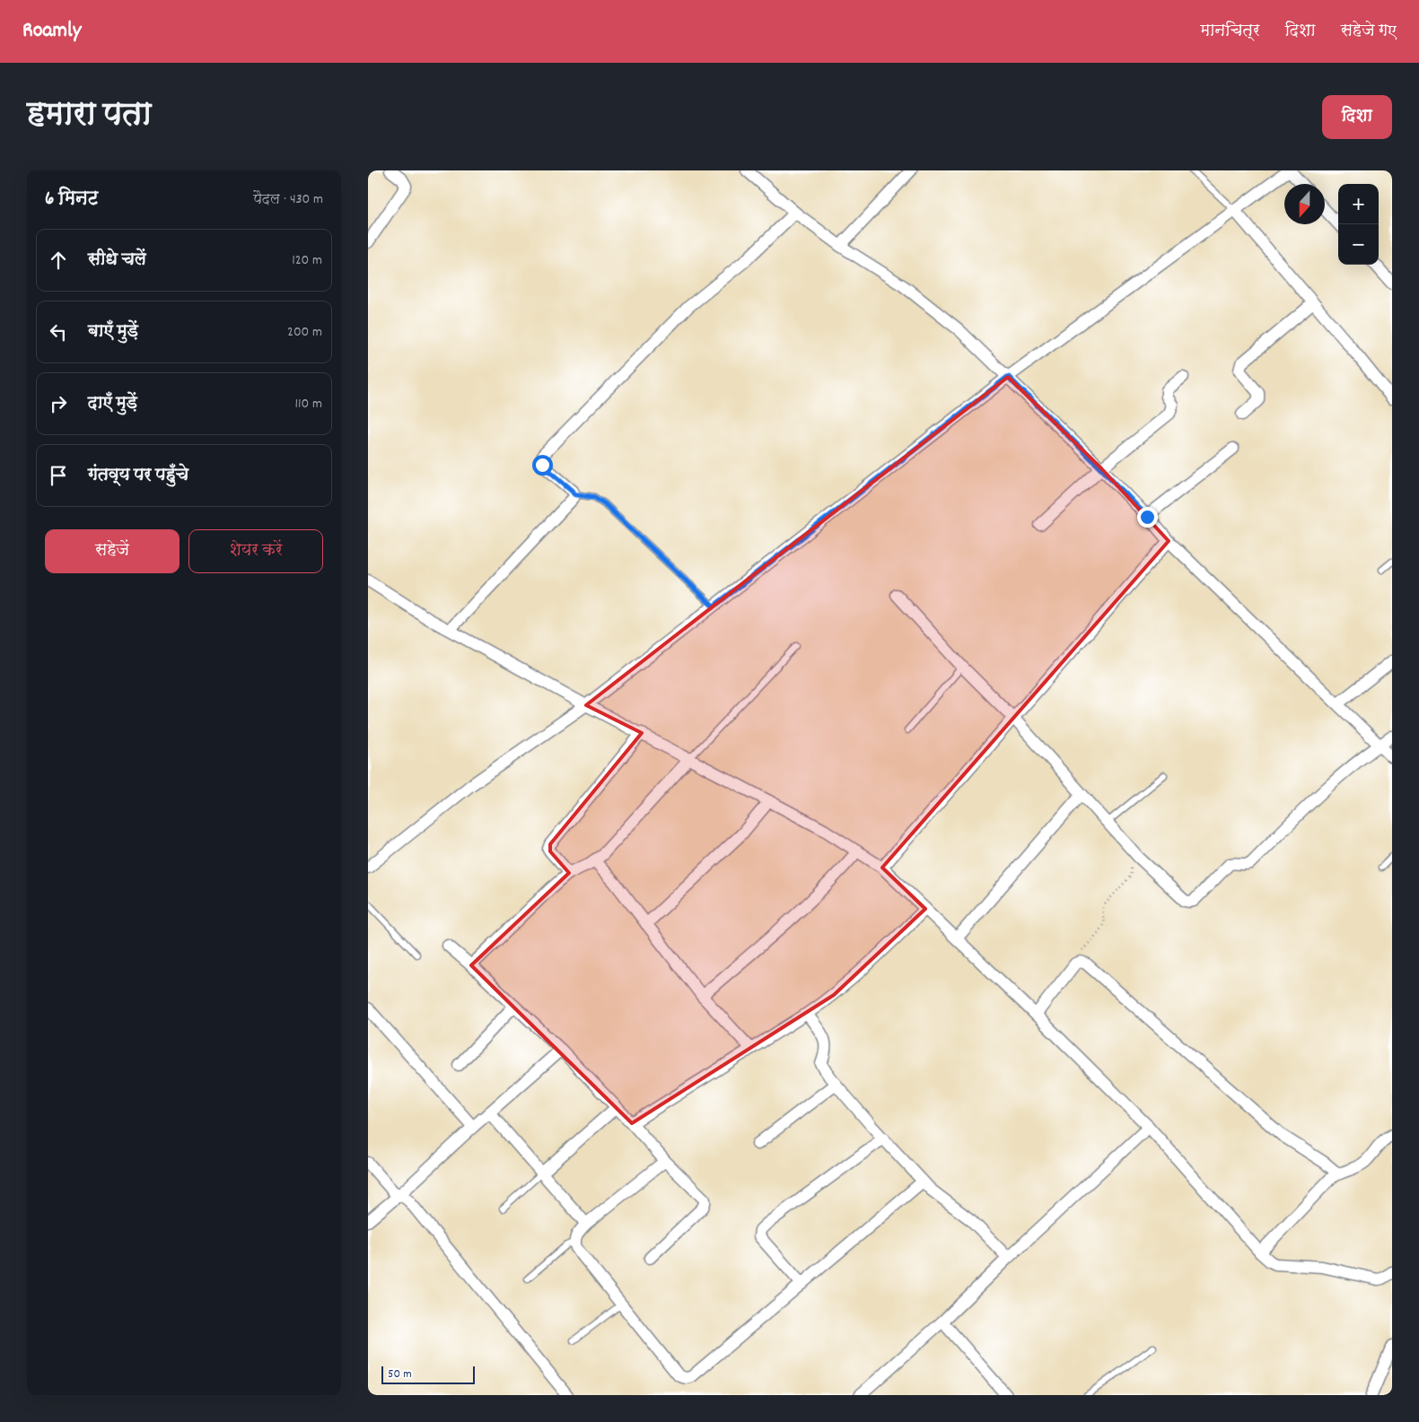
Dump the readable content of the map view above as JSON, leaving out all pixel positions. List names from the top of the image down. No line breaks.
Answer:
{"scale_bar":"50 m","north":"bottom","page":{"header":"Roamly","nav":["मानचित्र","दिशा","सहेजे गए"],"title":"हमारा पता","buttons":["दिशा",["सहेजें","शेयर करें"]],"heading":["6 मिनट","पैदल · 430 m"],"map_buttons":["+","−"],"list":[["सीधे चलें","120 m"],["बाएँ मुड़ें","200 m"],["दाएँ मुड़ें","110 m"],"गंतव्य पर पहुँचे"],"scale":"50 m"}}
